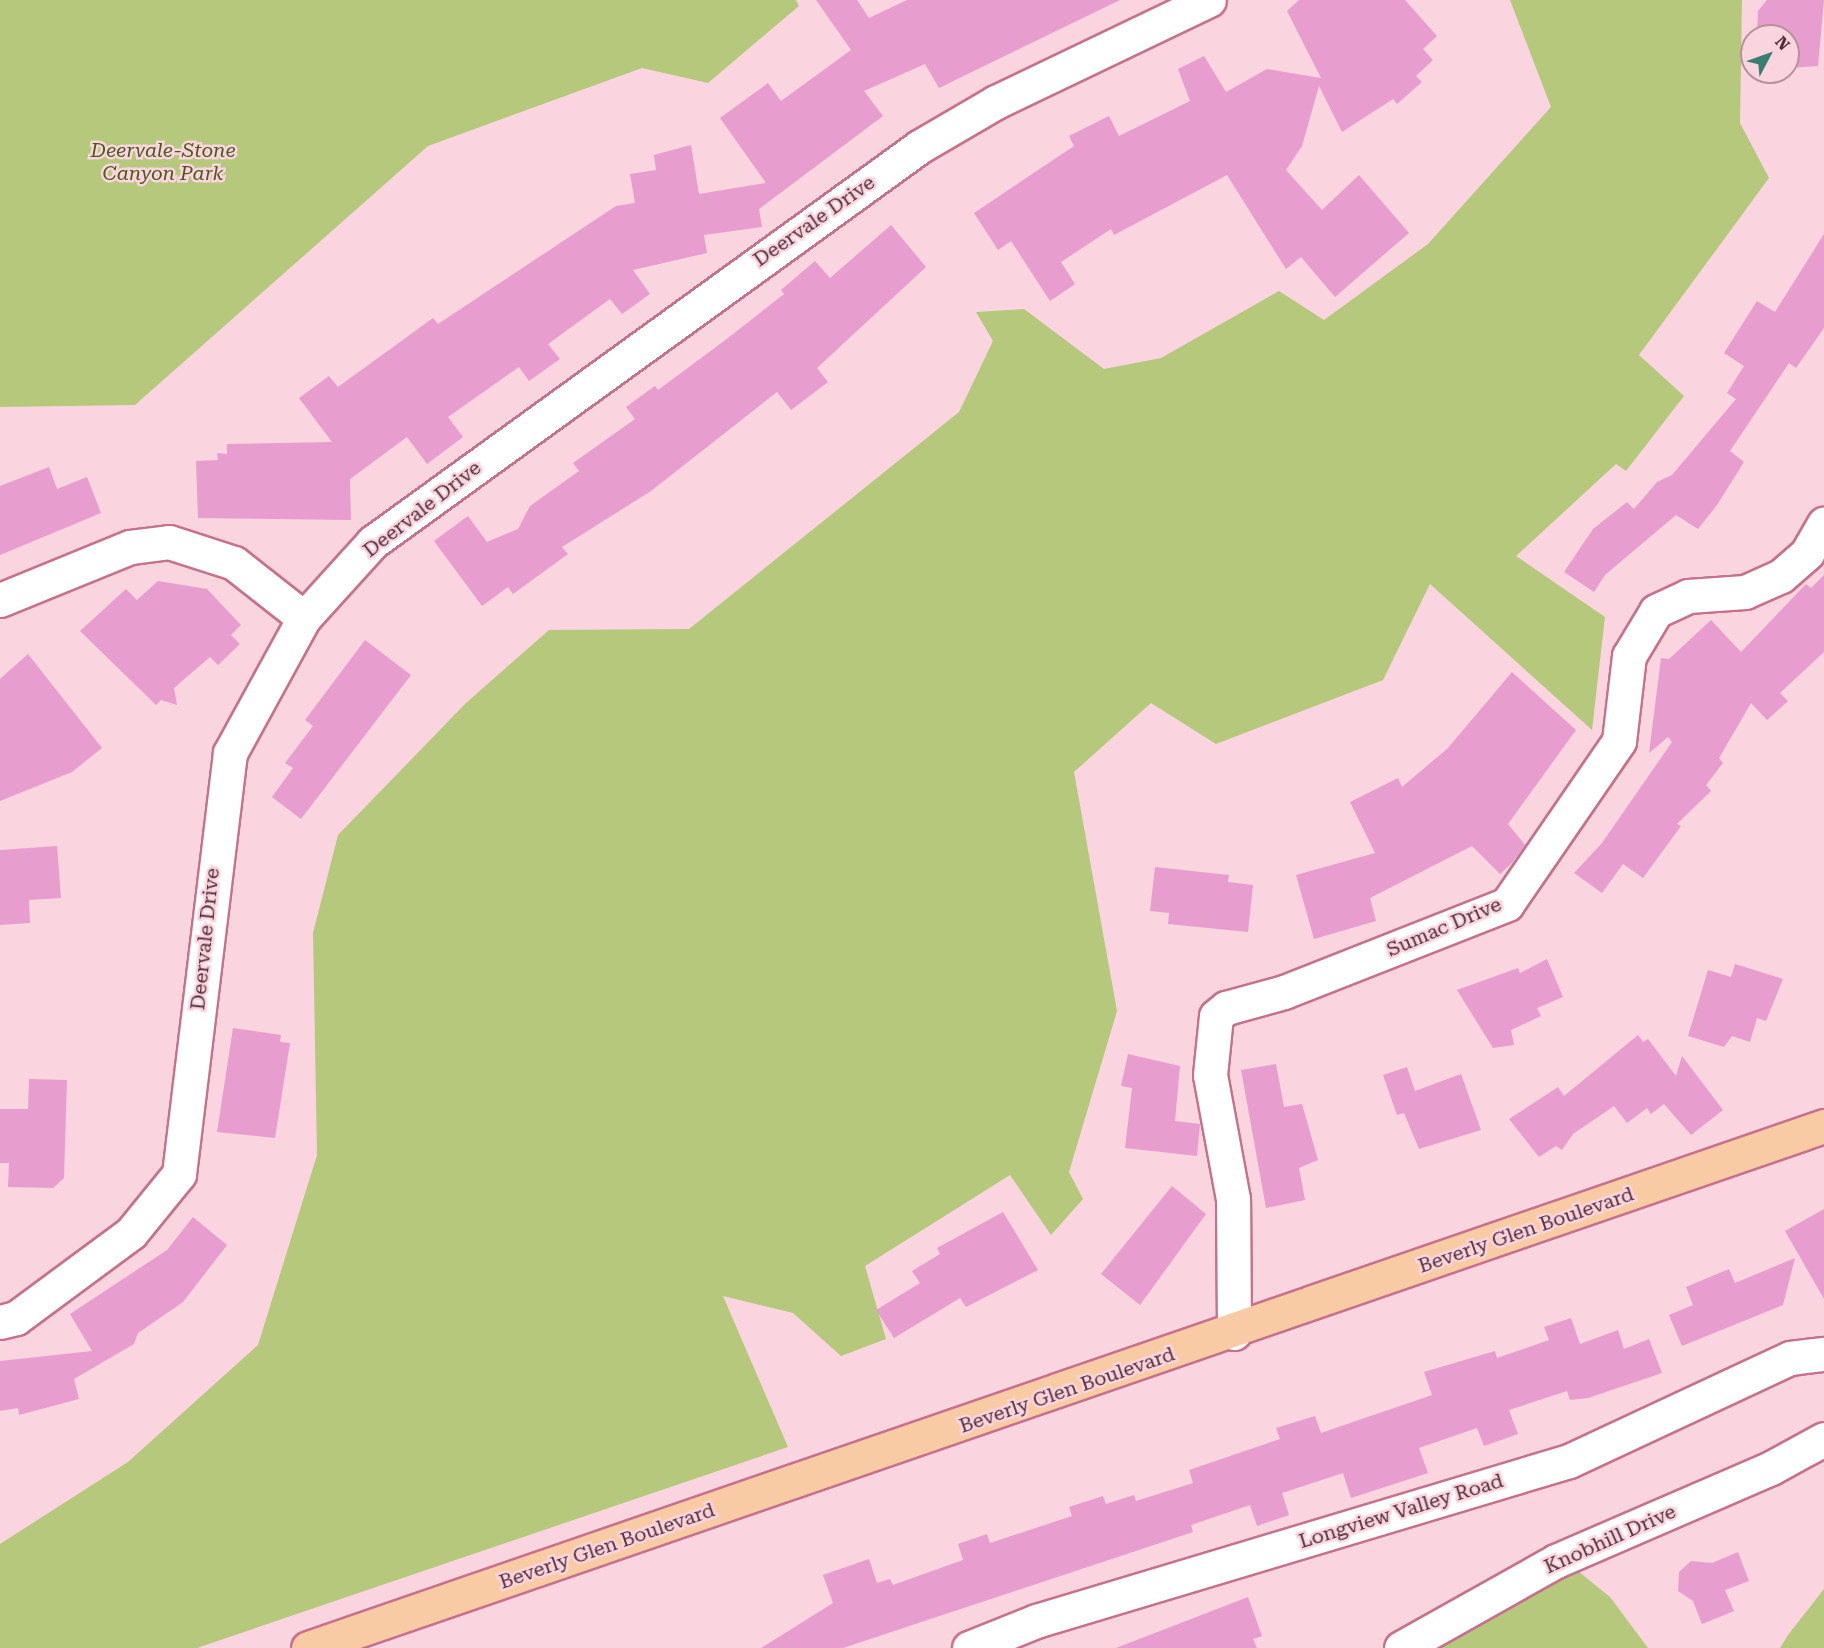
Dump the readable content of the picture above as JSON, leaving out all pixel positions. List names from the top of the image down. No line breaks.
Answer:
{"streets":{"main road":["Beverly Glen Boulevard"],"street":["Deervale Drive","Sumac Drive","Longview Valley Road","Knobhill Drive"]},"crossings":[["Sumac Drive","Beverly Glen Boulevard"]],"parks":["Deervale-Stone Canyon Park"],"north":"top right"}
